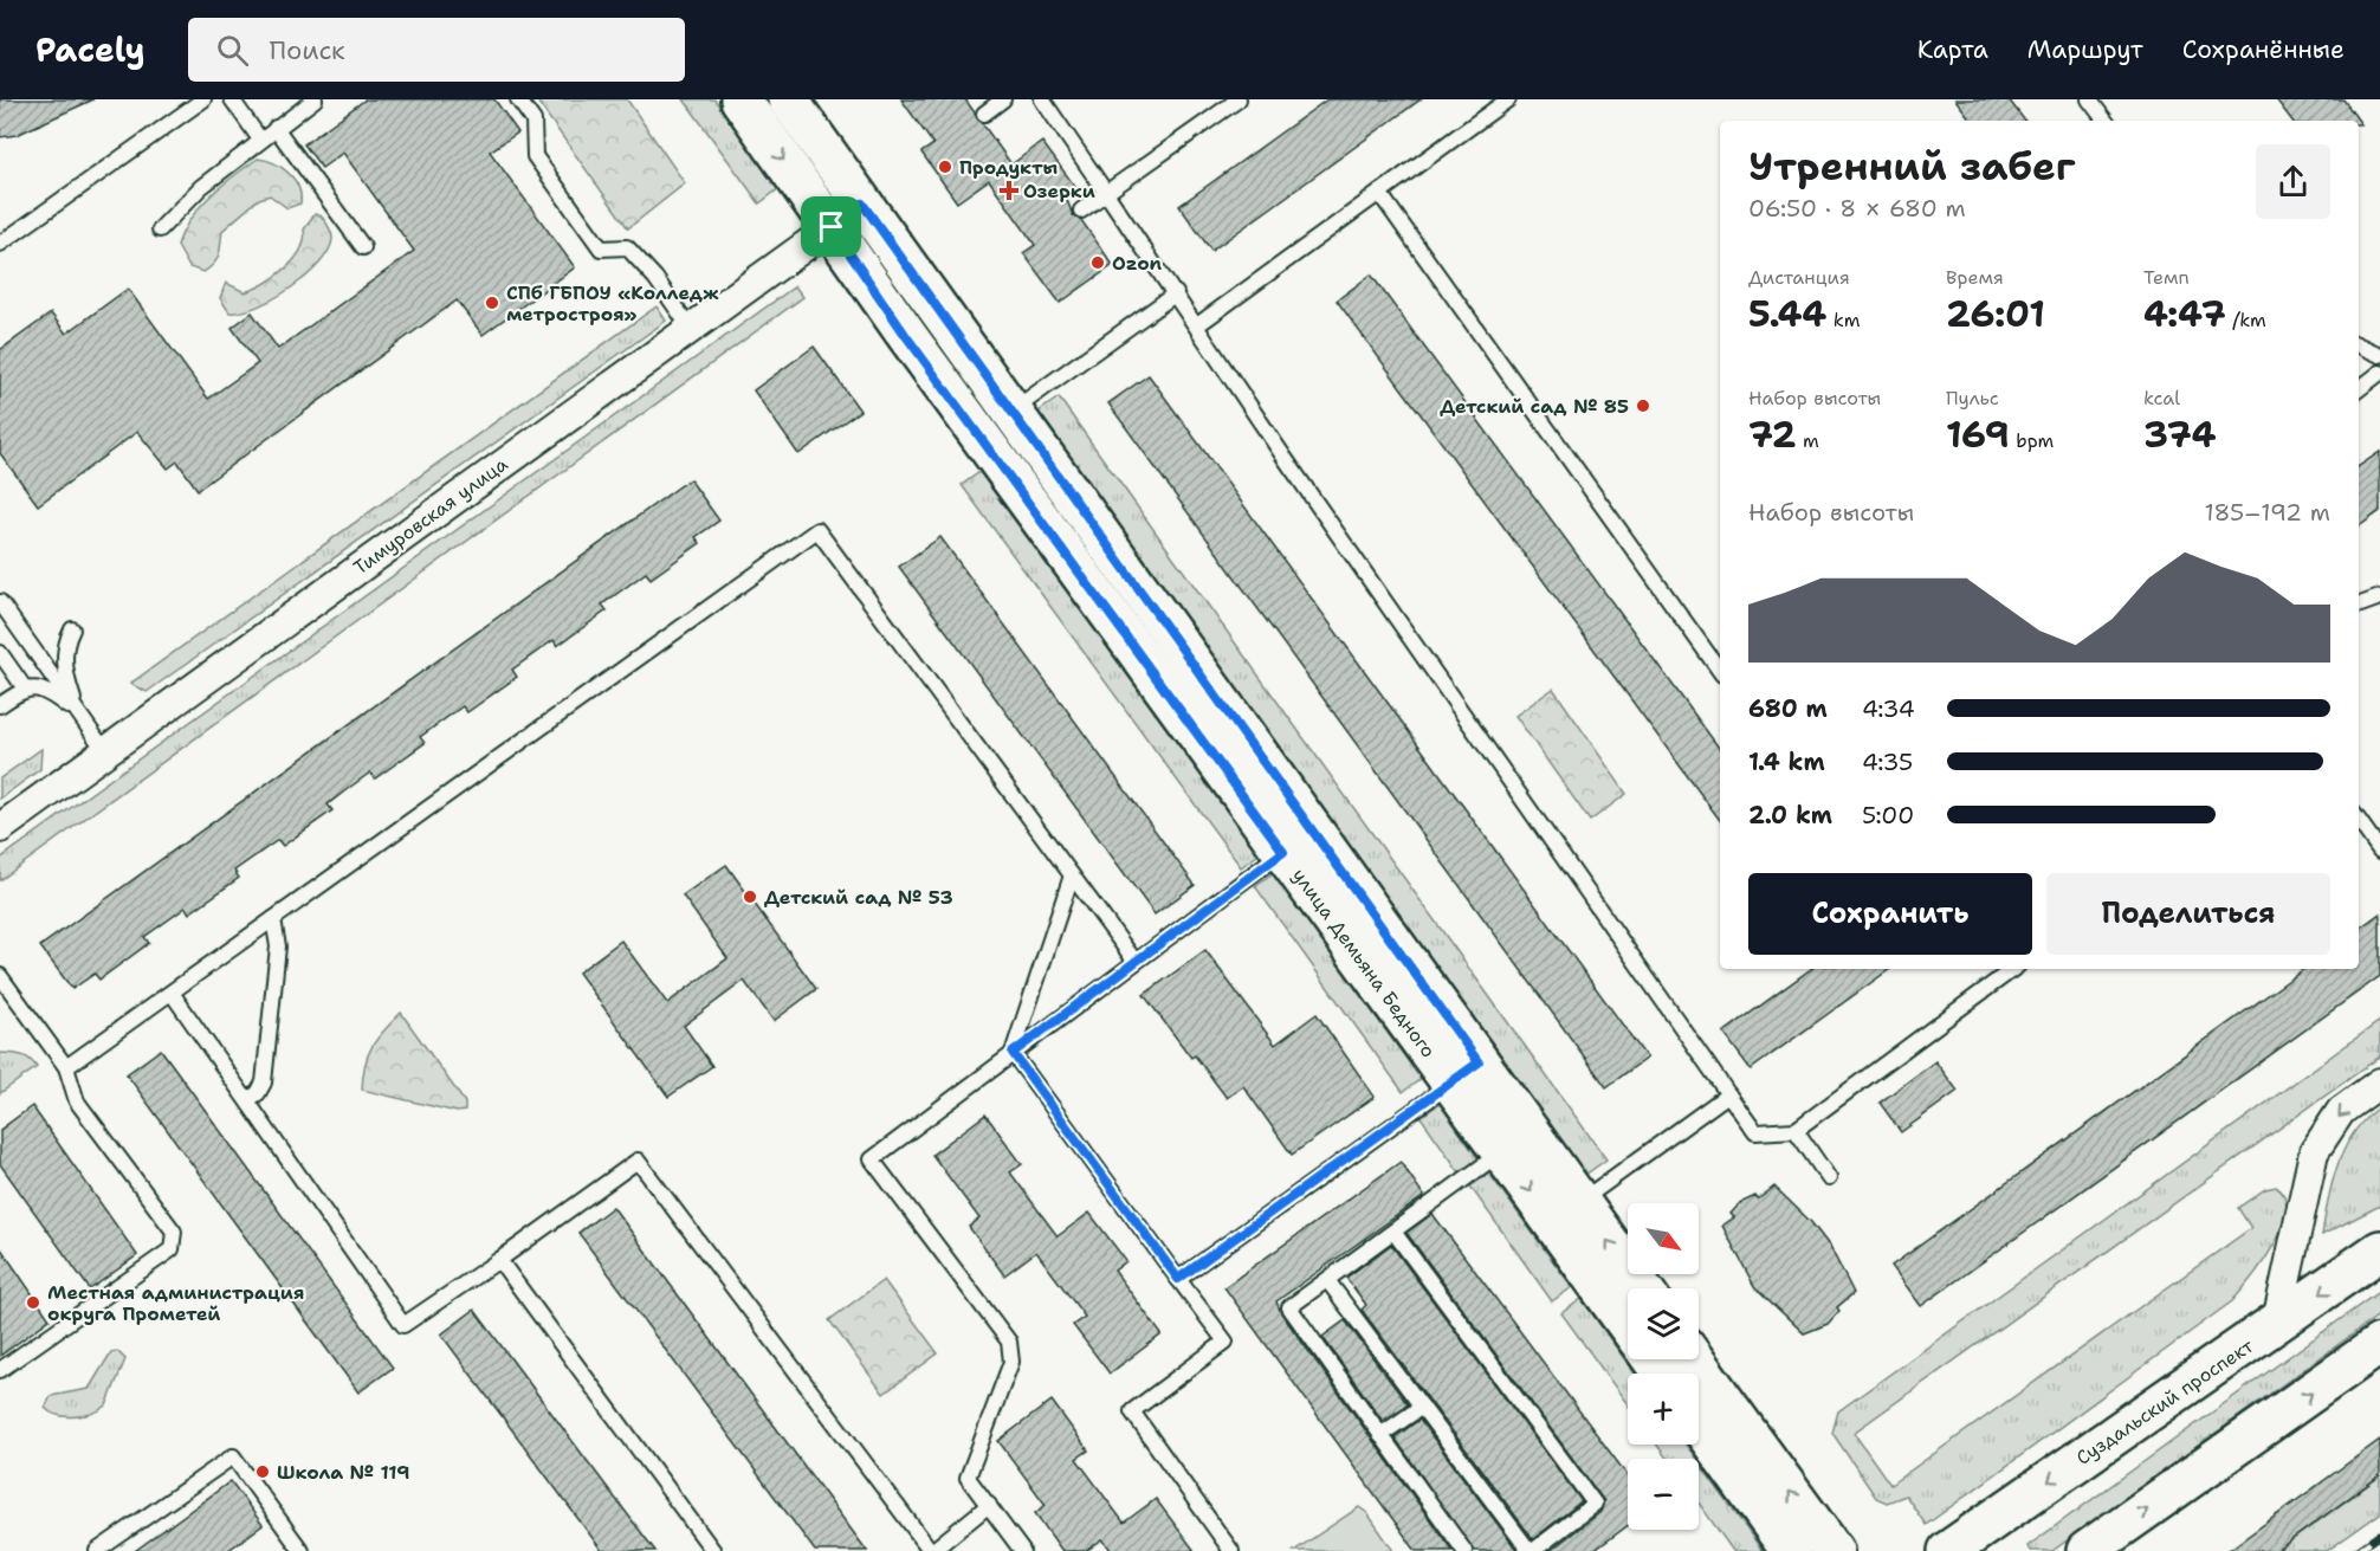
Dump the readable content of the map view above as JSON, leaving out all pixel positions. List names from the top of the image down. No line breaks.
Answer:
{"streets":{"street":["Тимуровская улица","улица Демьяна Бедного","Суздальский проспект"]},"crossings":[["Тимуровская улица","улица Демьяна Бедного"]],"places":{"other":["Продукты","Ozon","СПб ГБПОУ «Колледж метростроя»","Детский сад № 85","Детский сад № 53","Местная администрация округа Прометей","Школа № 119"],"health":["Озерки"]},"north":"bottom right","page":{"header":"Pacely","search":"Поиск","nav":["Карта","Маршрут","Сохранённые"],"heading":["Утренний забег","06:50 · 8 × 680 m"],"stats":[["Дистанция","5.44 km"],["Время","26:01"],["Темп","4:47 /km"],["Набор высоты","72 m"],["Пульс","169 bpm"],["kcal","374"]],"chart":["Набор высоты","185–192 m"],"list":[{"name":"680 m","note":"4:34"},{"name":"1.4 km","note":"4:35"},{"name":"2.0 km","note":"5:00"}],"buttons":["Сохранить","Поделиться"],"map_buttons":["+","−"]}}
